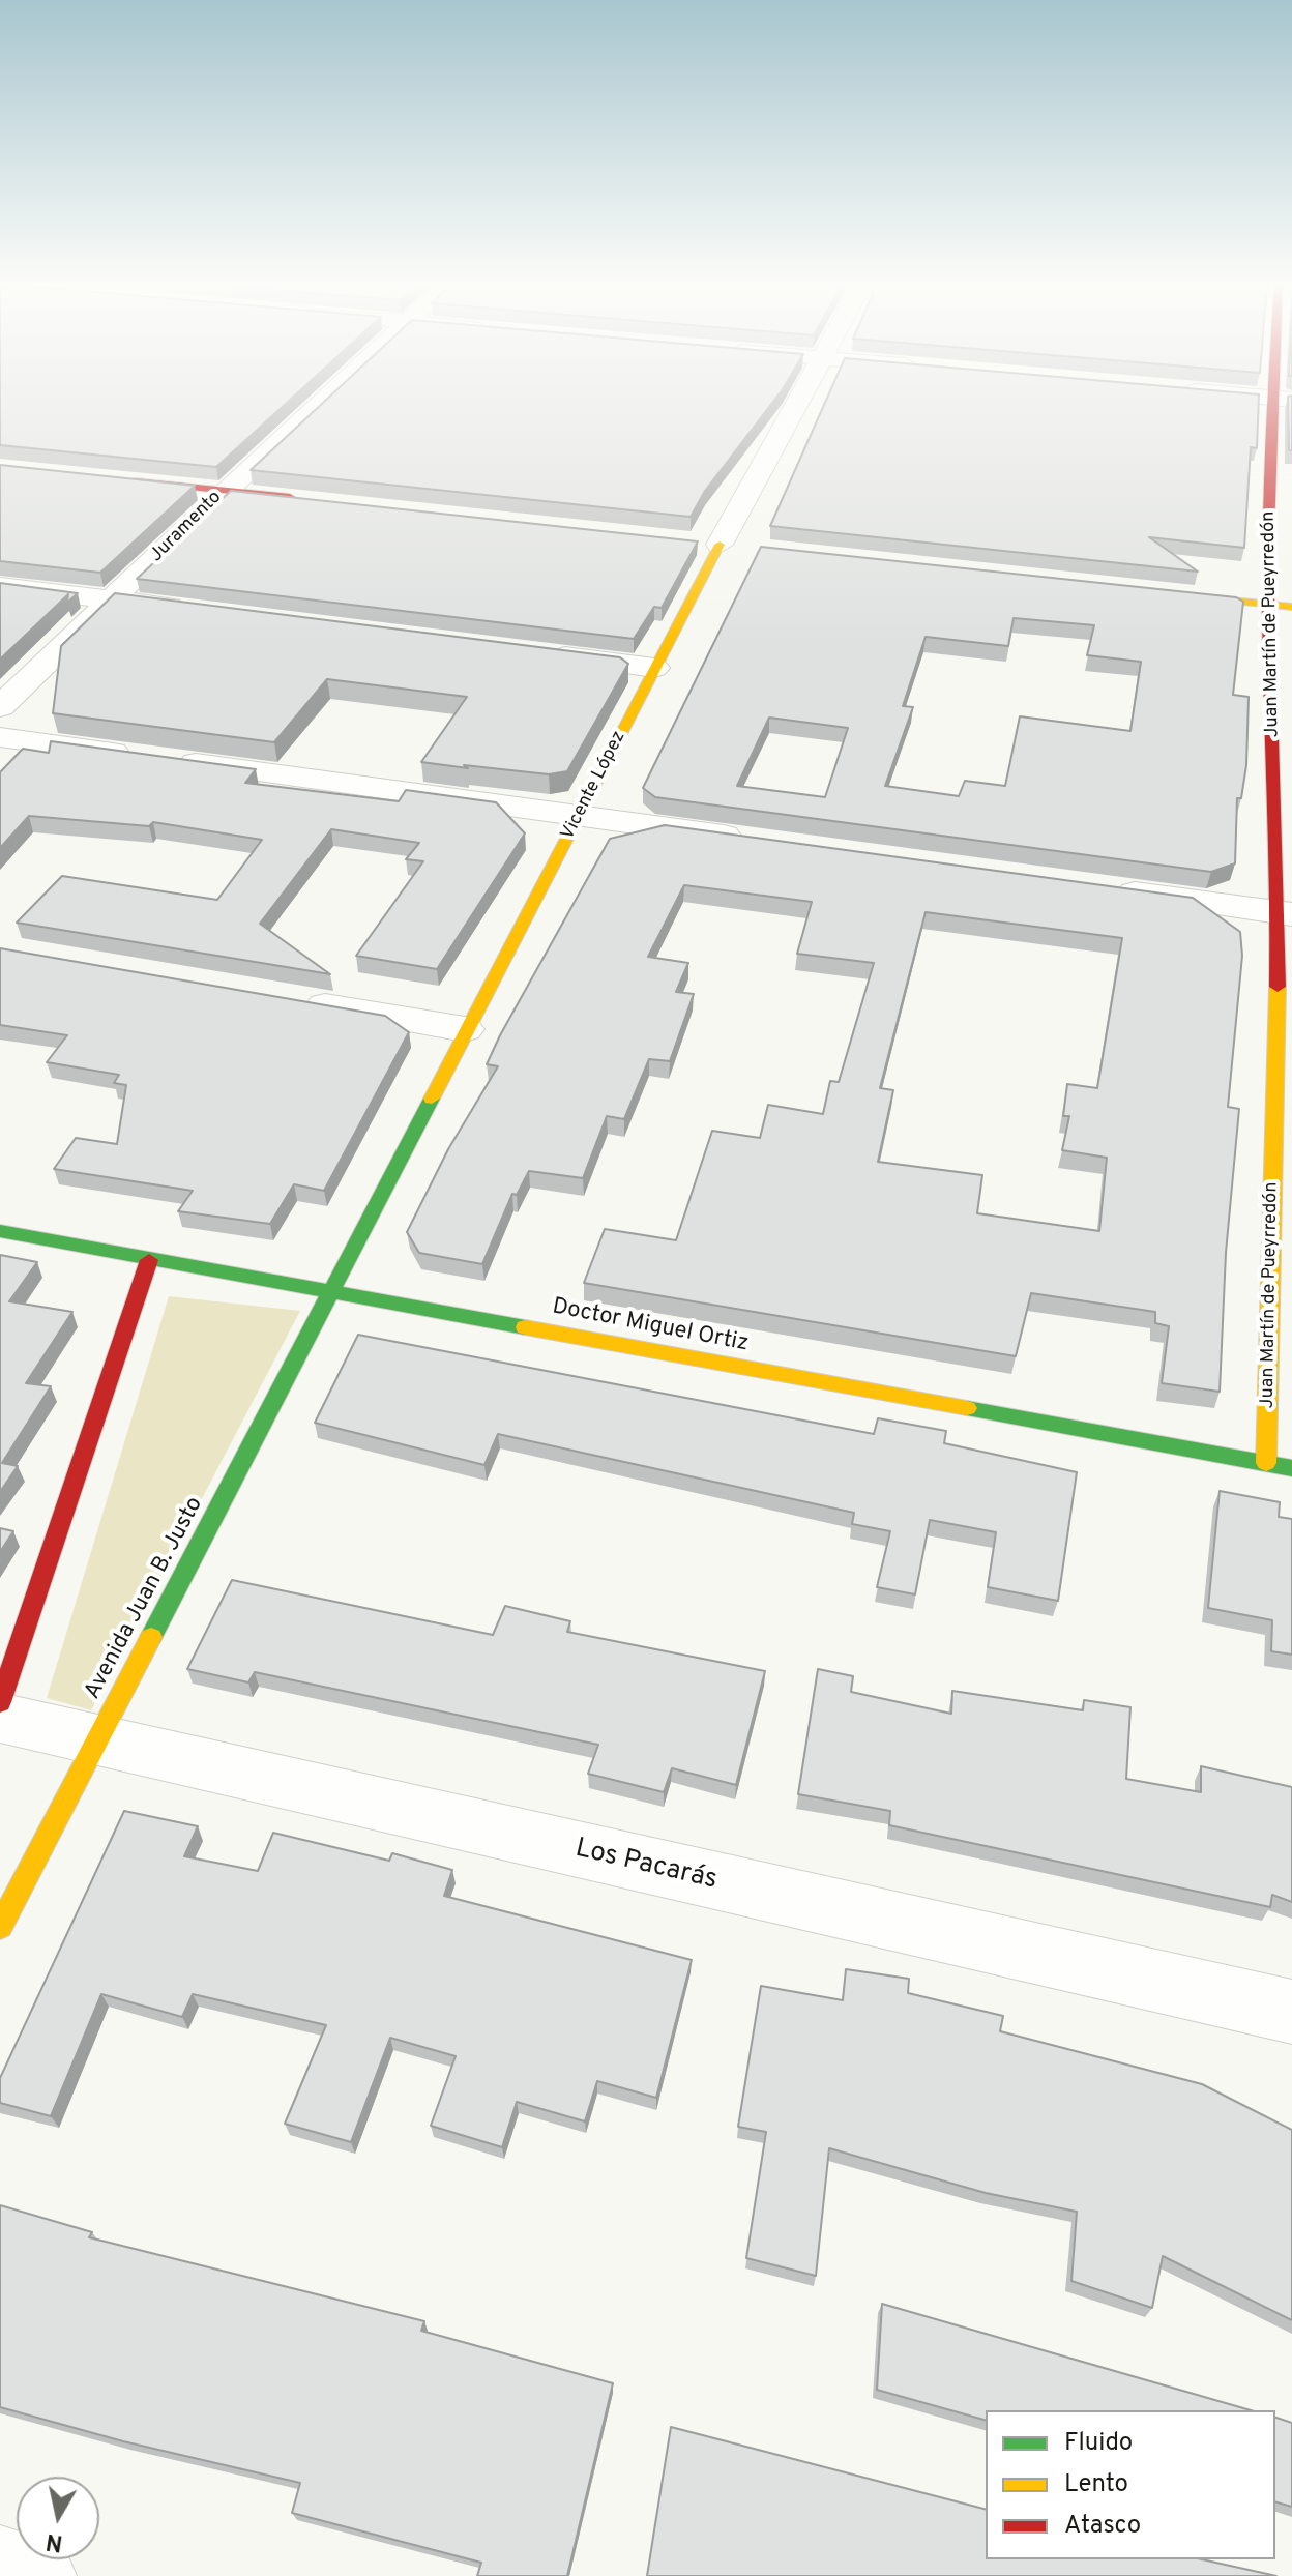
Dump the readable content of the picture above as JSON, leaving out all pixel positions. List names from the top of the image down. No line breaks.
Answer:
{"streets":{"street":["Juramento","Juan Martín de Pueyrredón","Vicente López","Doctor Miguel Ortiz","Avenida Juan B. Justo","Los Pacarás"]},"crossings":[["Juan Martín de Pueyrredón","Doctor Miguel Ortiz"],["Vicente López","Doctor Miguel Ortiz"],["Vicente López","Avenida Juan B. Justo"],["Doctor Miguel Ortiz","Avenida Juan B. Justo"],["Avenida Juan B. Justo","Los Pacarás"]],"legend":["Fluido","Lento","Atasco"],"north":"bottom"}
